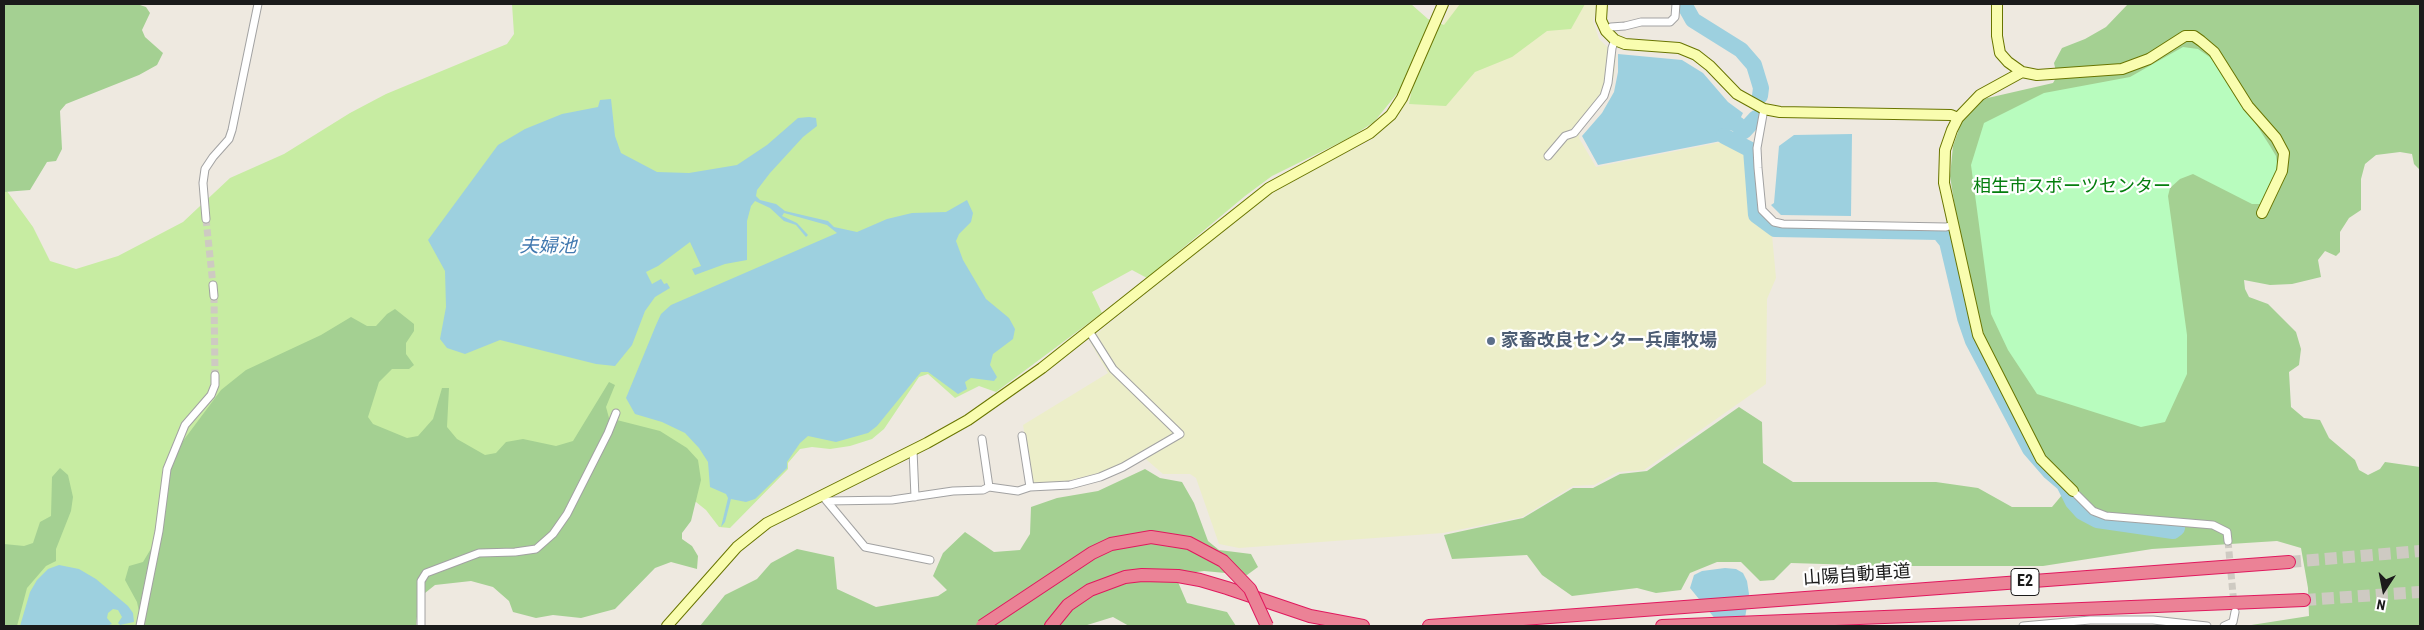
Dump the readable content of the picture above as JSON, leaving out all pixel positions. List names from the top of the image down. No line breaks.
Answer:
{"streets":{"highway":["山陽自動車道","E2"]},"water":["夫婦池"],"parks":["相生市スポーツセンター"],"places":["家畜改良センター兵庫牧場"],"north":"bottom"}
